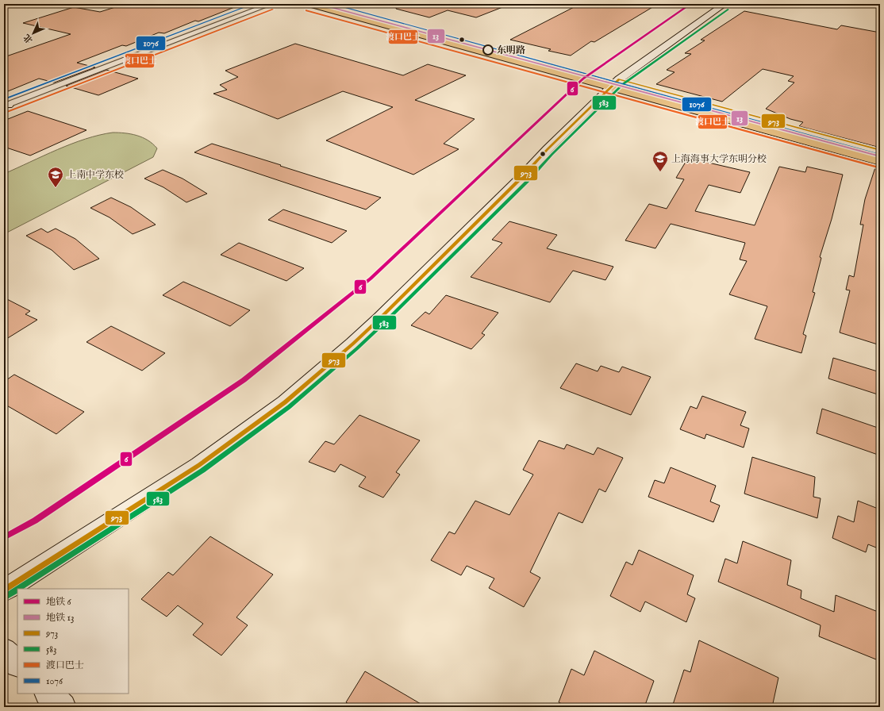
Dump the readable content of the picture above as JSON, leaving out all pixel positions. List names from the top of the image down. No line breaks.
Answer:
{"places":{"other":["东明路"],"school or university":["上海海事大学东明分校","上南中学东校"]},"lines":["metro line 6","metro line 13","transit line 1076","transit line 583","transit line 渡口巴士","transit line 973"],"legend":["地铁 6","地铁 13","973","583","渡口巴士","1076"],"north":"bottom left"}
